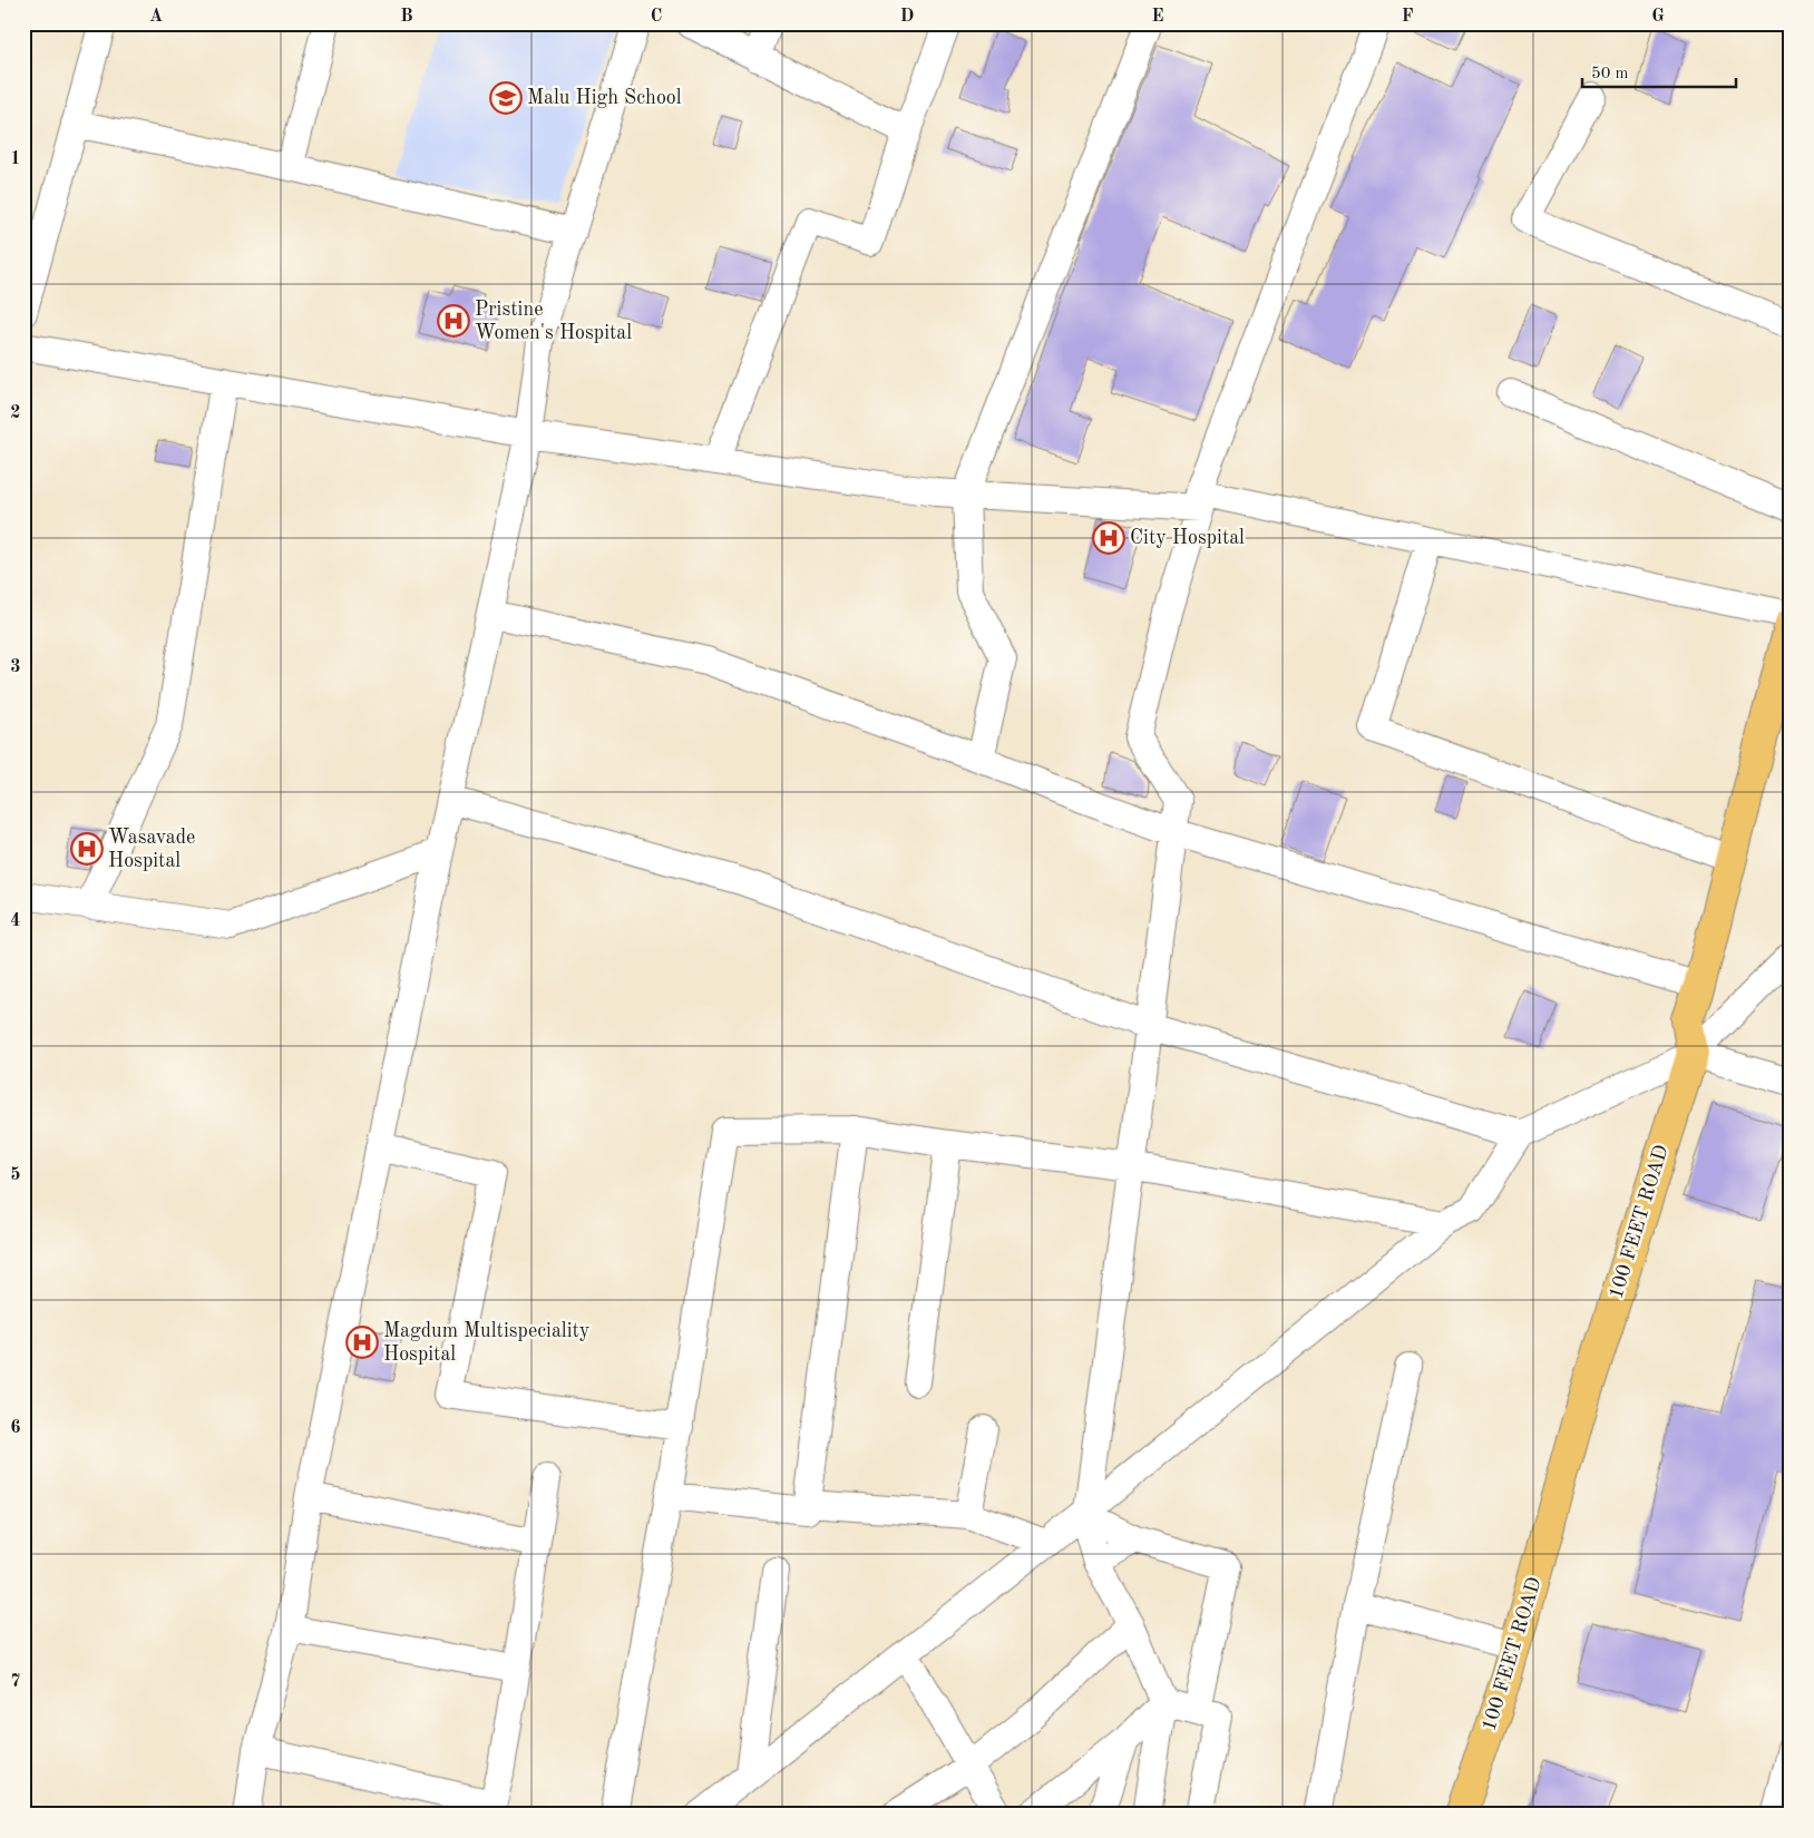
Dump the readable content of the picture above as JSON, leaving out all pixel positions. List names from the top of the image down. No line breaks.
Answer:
{"streets":{"main road":["100 FEET ROAD"]},"places":{"school or university":["Malu High School"],"hospital":["Pristine Women's Hospital","City Hospital","Wasavade Hospital","Magdum Multispeciality Hospital"]},"scale_bar":"50 m","grid":{"columns":["A","B","C","D","E","F","G"],"rows":["1","2","3","4","5","6","7"]}}
